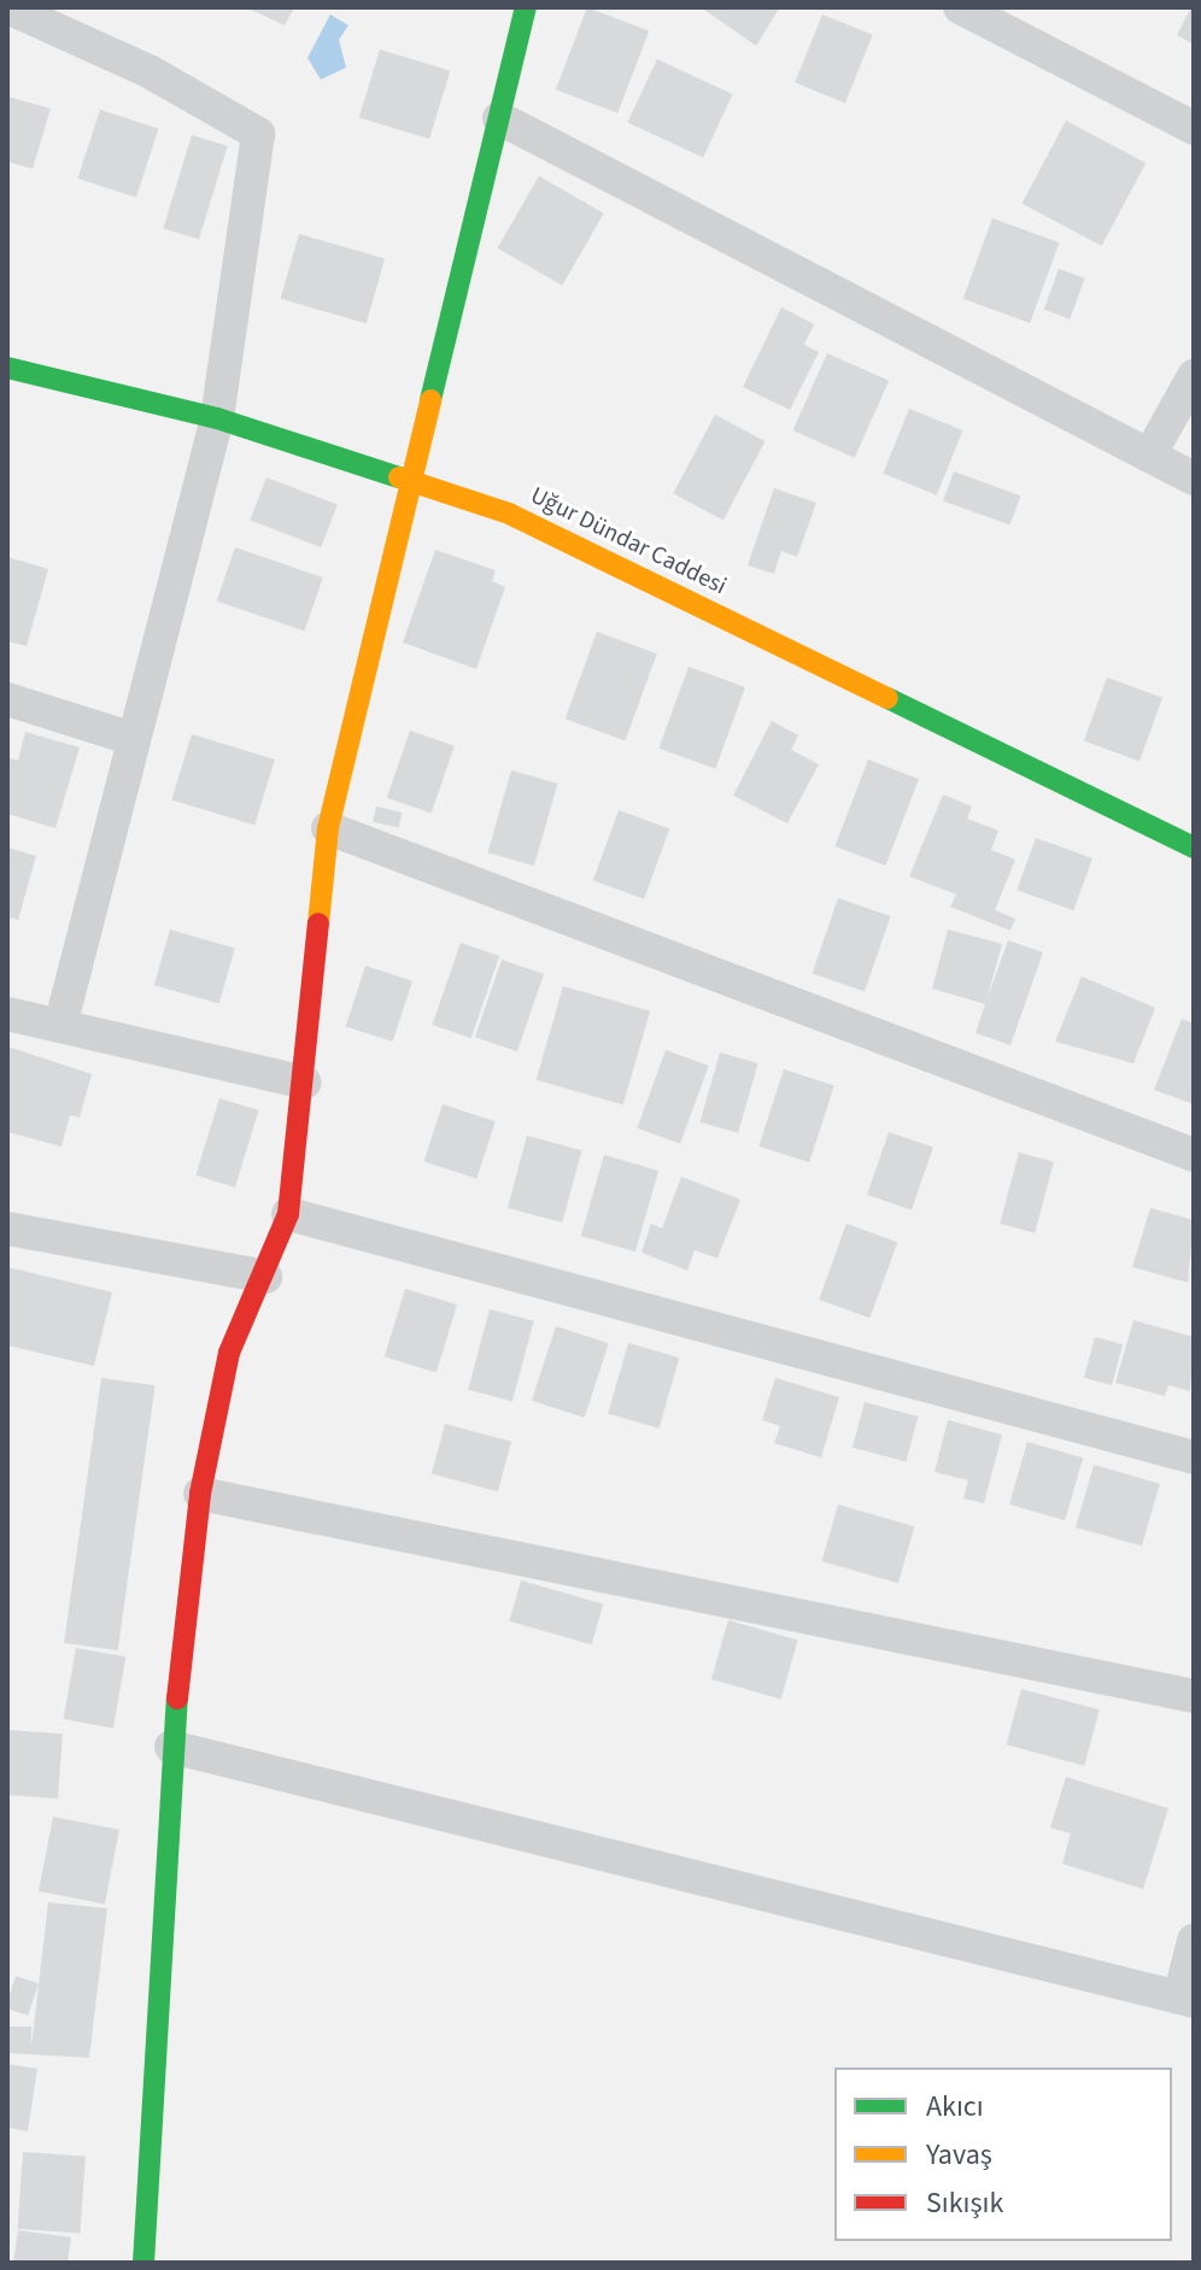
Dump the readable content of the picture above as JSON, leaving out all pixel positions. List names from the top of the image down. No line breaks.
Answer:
{"streets":{"street":["Uğur Dündar Caddesi"]},"legend":["Akıcı","Yavaş","Sıkışık"]}
